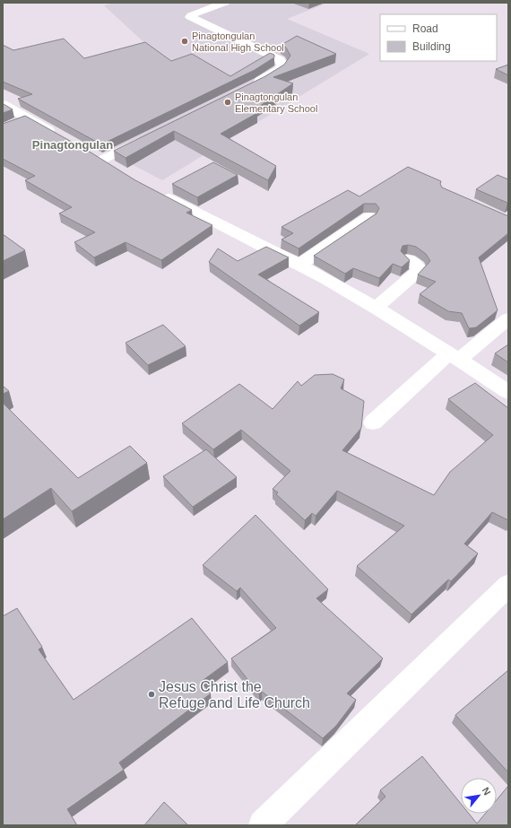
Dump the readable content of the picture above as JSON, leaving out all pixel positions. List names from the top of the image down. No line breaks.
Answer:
{"districts":["Pinagtongulan"],"places":["Pinagtongulan National High School","Pinagtongulan Elementary School","Jesus Christ the Refuge and Life Church"],"legend":["Road","Building"],"north":"top right"}
